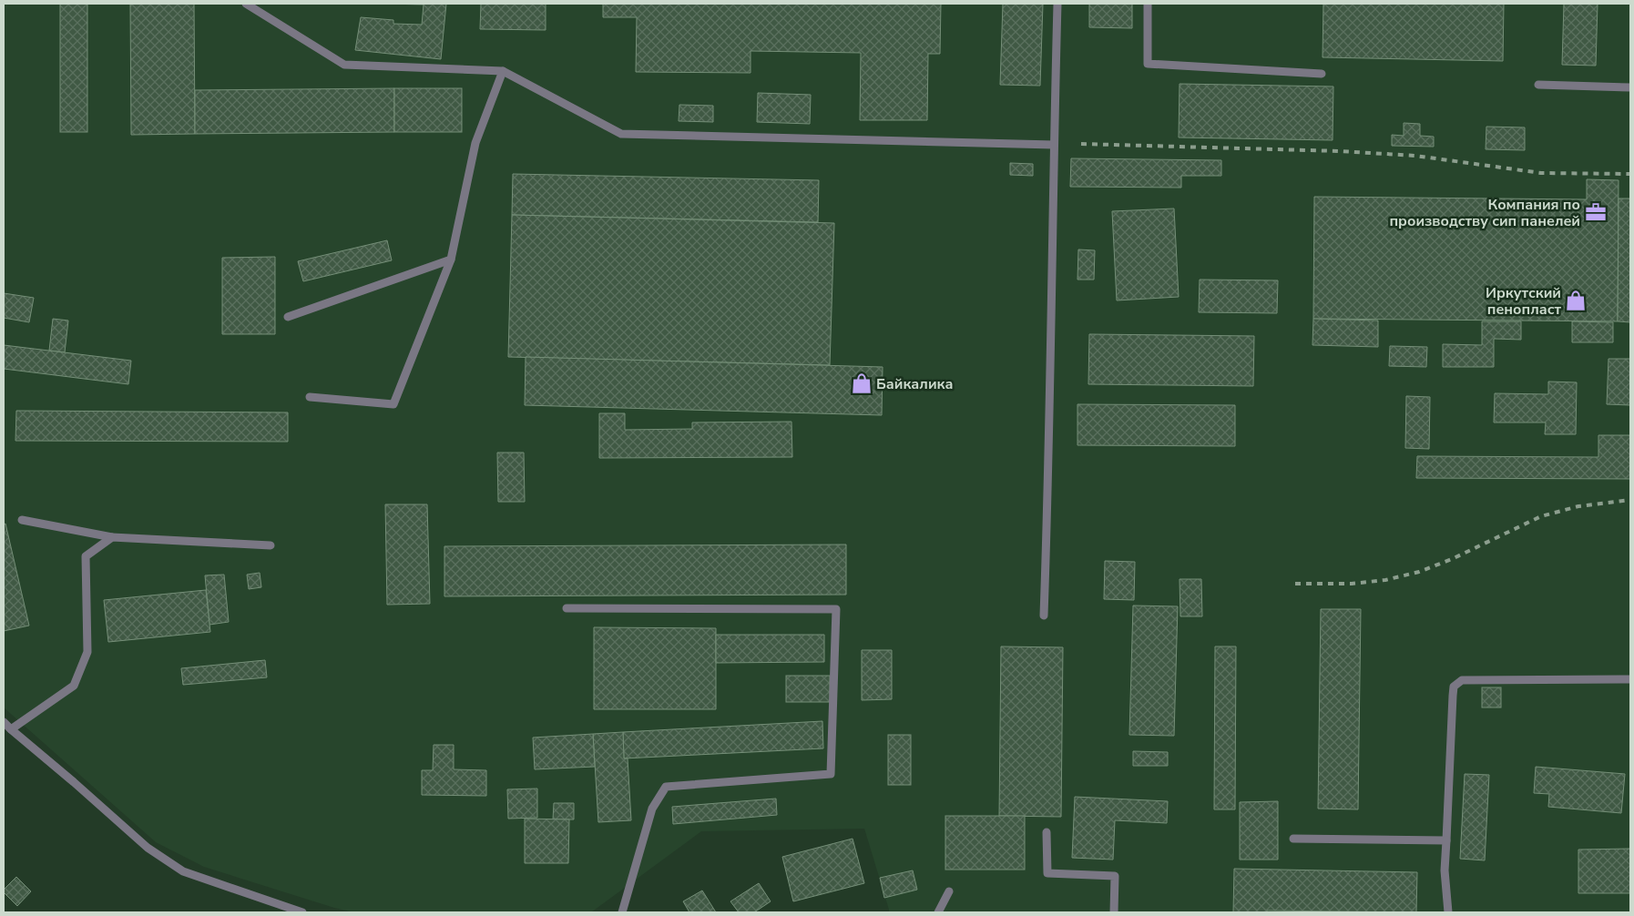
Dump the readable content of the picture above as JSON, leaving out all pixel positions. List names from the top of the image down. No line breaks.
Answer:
{"places":{"office":["Компания по производству сип панелей"],"shop":["Иркутский пенопласт","Байкалика"]}}
